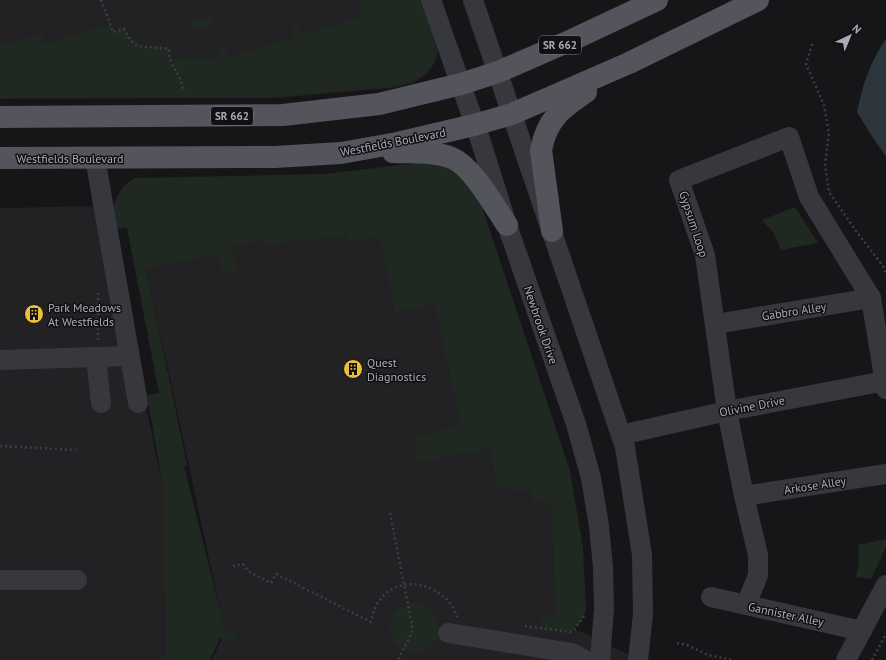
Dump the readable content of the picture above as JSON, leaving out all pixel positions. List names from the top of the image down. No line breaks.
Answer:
{"streets":{"main road":["SR 662","Westfields Boulevard"],"street":["Gypsum Loop","Gabbro Alley","Newbrook Drive","Olivine Drive","Arkose Alley","Gannister Alley"]},"crossings":[["SR 662","Newbrook Drive"],["Westfields Boulevard","Newbrook Drive"],["Gypsum Loop","Gabbro Alley"],["Gypsum Loop","Olivine Drive"],["Gypsum Loop","Arkose Alley"],["Gypsum Loop","Gannister Alley"]],"places":{"building":["Park Meadows At Westfields","Quest Diagnostics"]},"north":"top right"}
